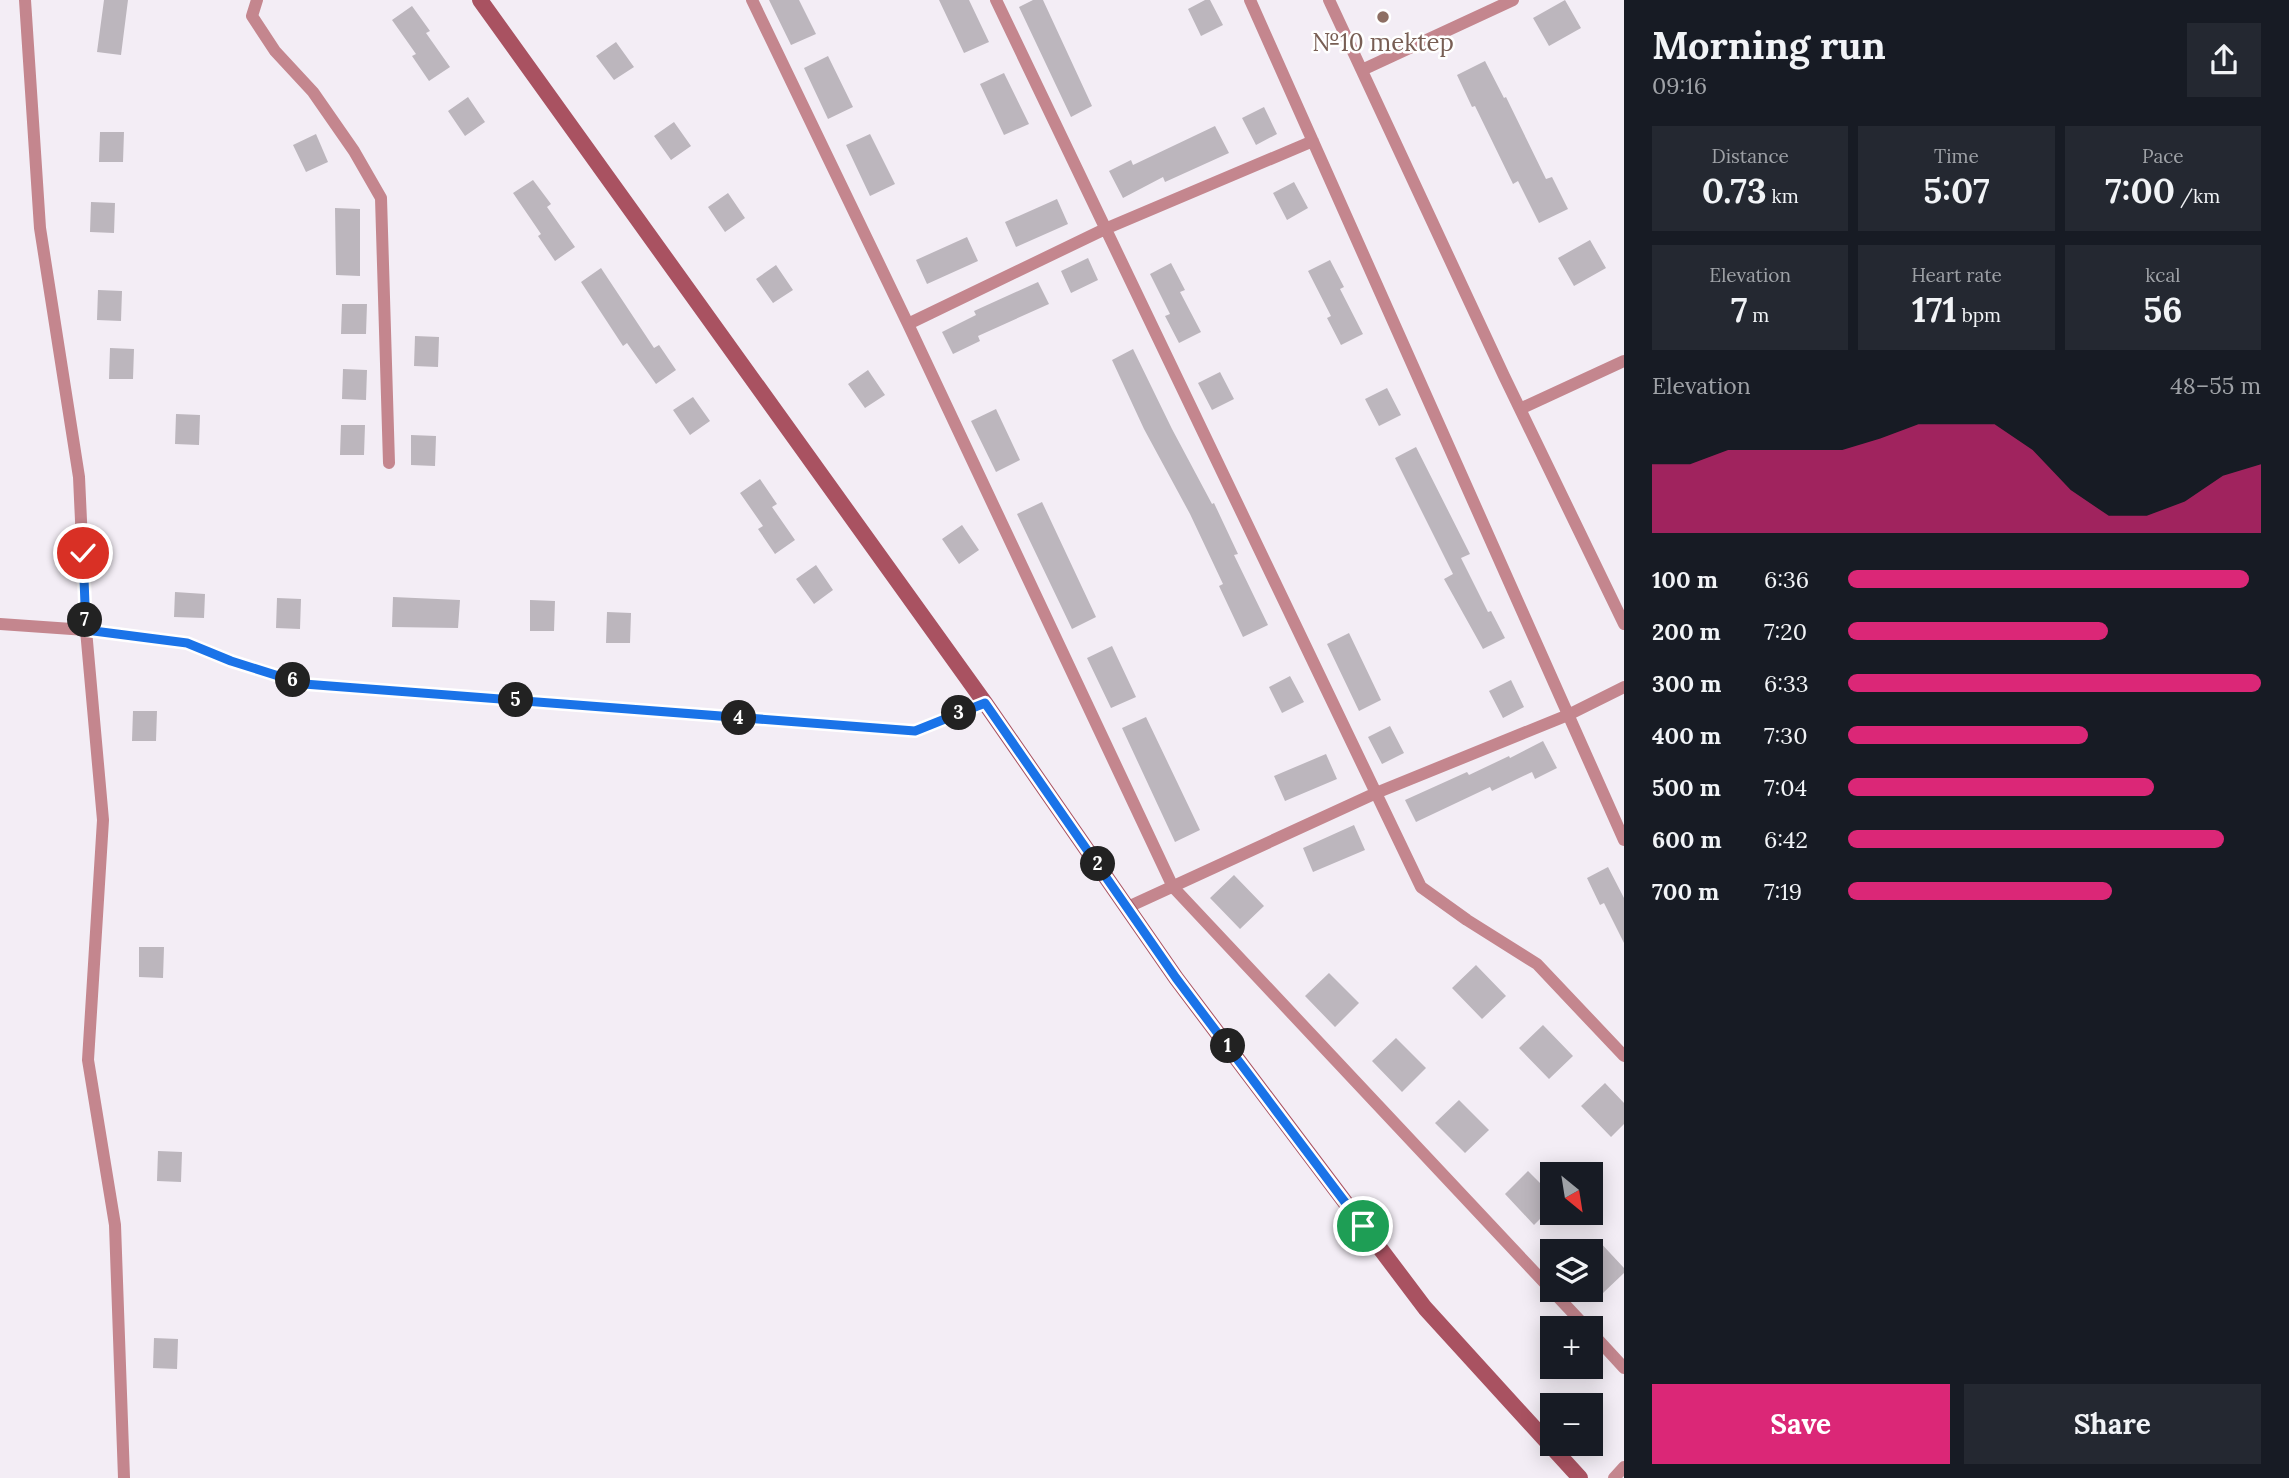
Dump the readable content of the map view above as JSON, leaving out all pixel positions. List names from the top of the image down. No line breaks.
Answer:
{"places":["№10 mektep"],"north":"bottom right","page":{"heading":["Morning run","09:16"],"stats":[["Distance","0.73 km"],["Time","5:07"],["Pace","7:00 /km"],["Elevation","7 m"],["Heart rate","171 bpm"],["kcal","56"]],"chart":["Elevation","48–55 m"],"list":[{"name":"100 m","note":"6:36"},{"name":"200 m","note":"7:20"},{"name":"300 m","note":"6:33"},{"name":"400 m","note":"7:30"},{"name":"500 m","note":"7:04"},{"name":"600 m","note":"6:42"},{"name":"700 m","note":"7:19"}],"pins":["7","6","5","3","4","2","1"],"map_buttons":["+","−"],"buttons":["Save","Share"]}}
